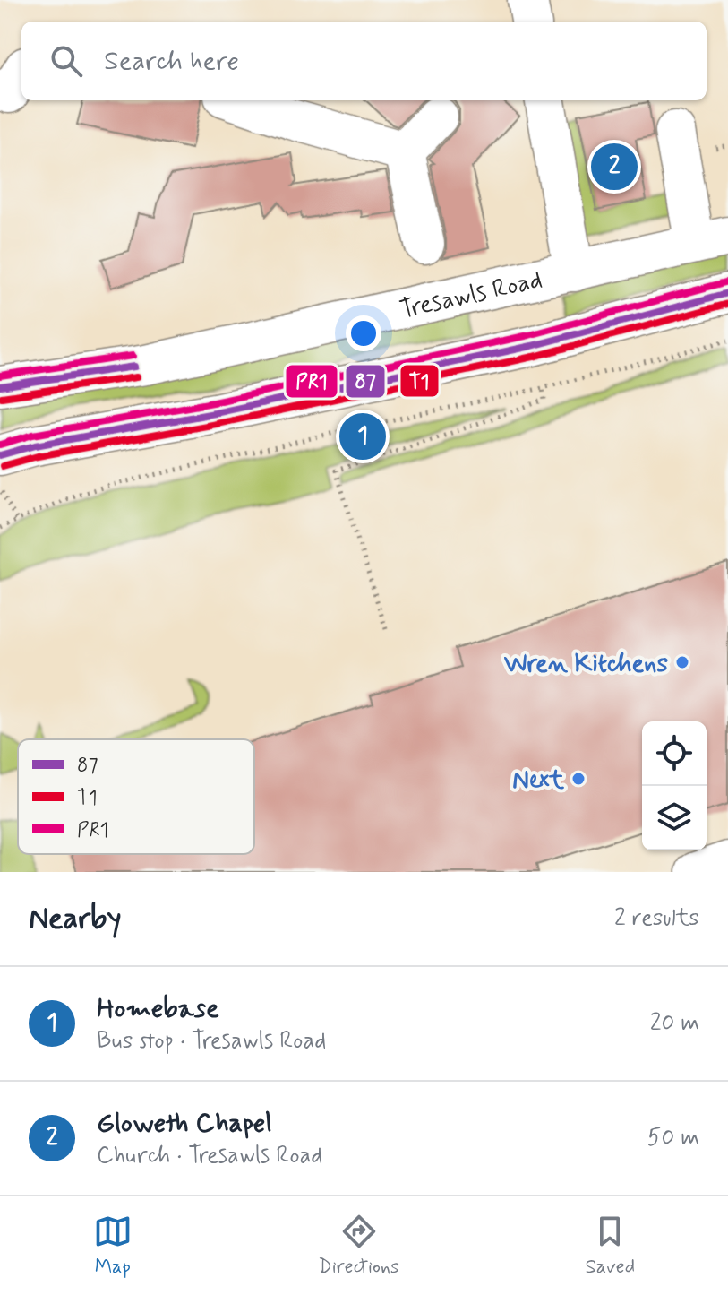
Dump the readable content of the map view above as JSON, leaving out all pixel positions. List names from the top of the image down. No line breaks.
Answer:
{"streets":{"main road":["Tresawls Road"]},"places":["Wren Kitchens","Next"],"lines":["transit line PR1","transit line 87","transit line T1"],"legend":["87","T1","PR1"],"page":{"search":"Search here","pins":["2","1"],"heading":["Nearby","2 results"],"list":[{"mark":"1","name":"Homebase","note":"Bus stop · Tresawls Road","value":"20 m"},{"mark":"2","name":"Gloweth Chapel","note":"Church · Tresawls Road","value":"50 m"}],"nav":["Map","Directions","Saved"]}}
